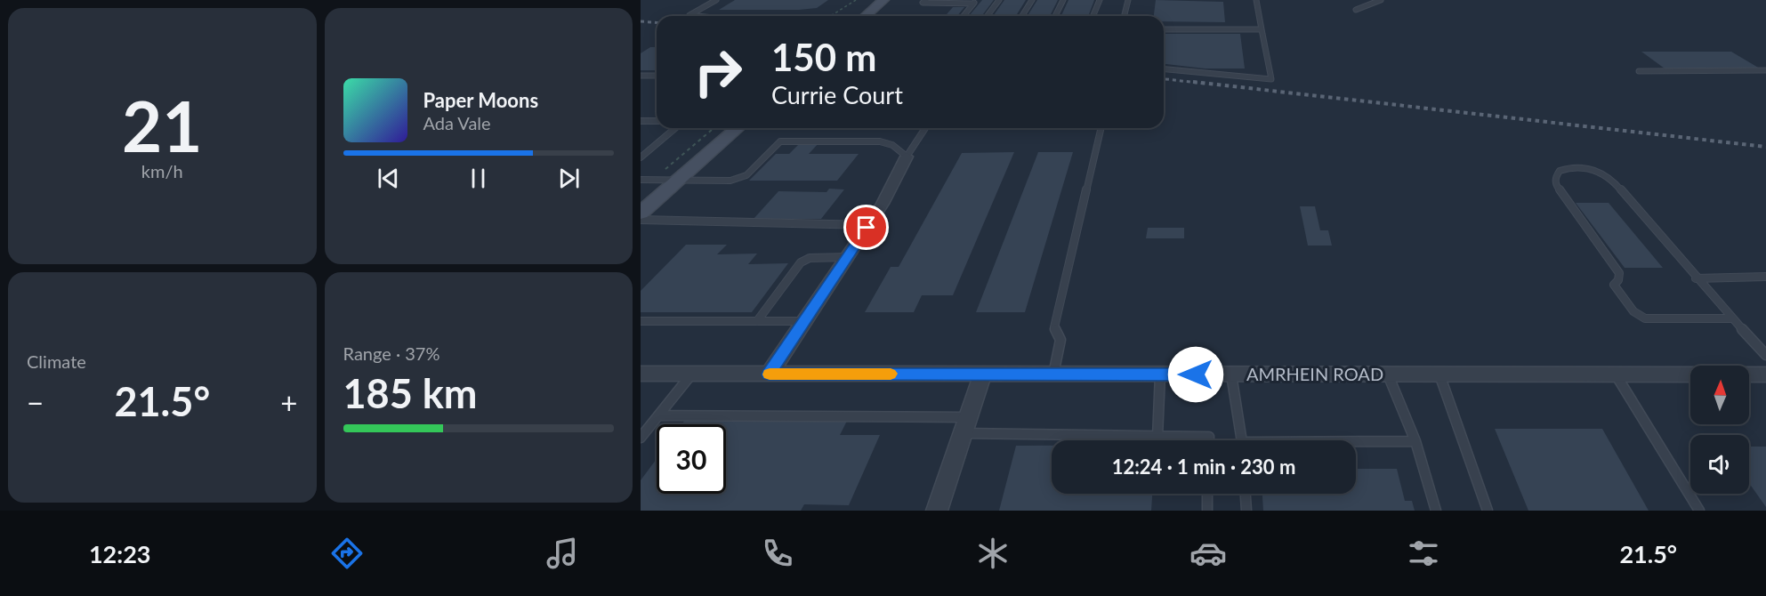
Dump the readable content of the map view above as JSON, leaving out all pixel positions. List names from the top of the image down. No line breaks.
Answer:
{"streets":{"street":["AMRHEIN ROAD"]},"north":"top","page":{"tile":[["21","km/h"],"Climate",["Range · 37%","185 km"]],"turn":["150 m","Currie Court"],"song":["Paper Moons","Ada Vale"],"heat":["−","21.5°","+"],"limit":"30","trip":"12:24 · 1 min · 230 m","tabs":["12:23","21.5°"]}}
